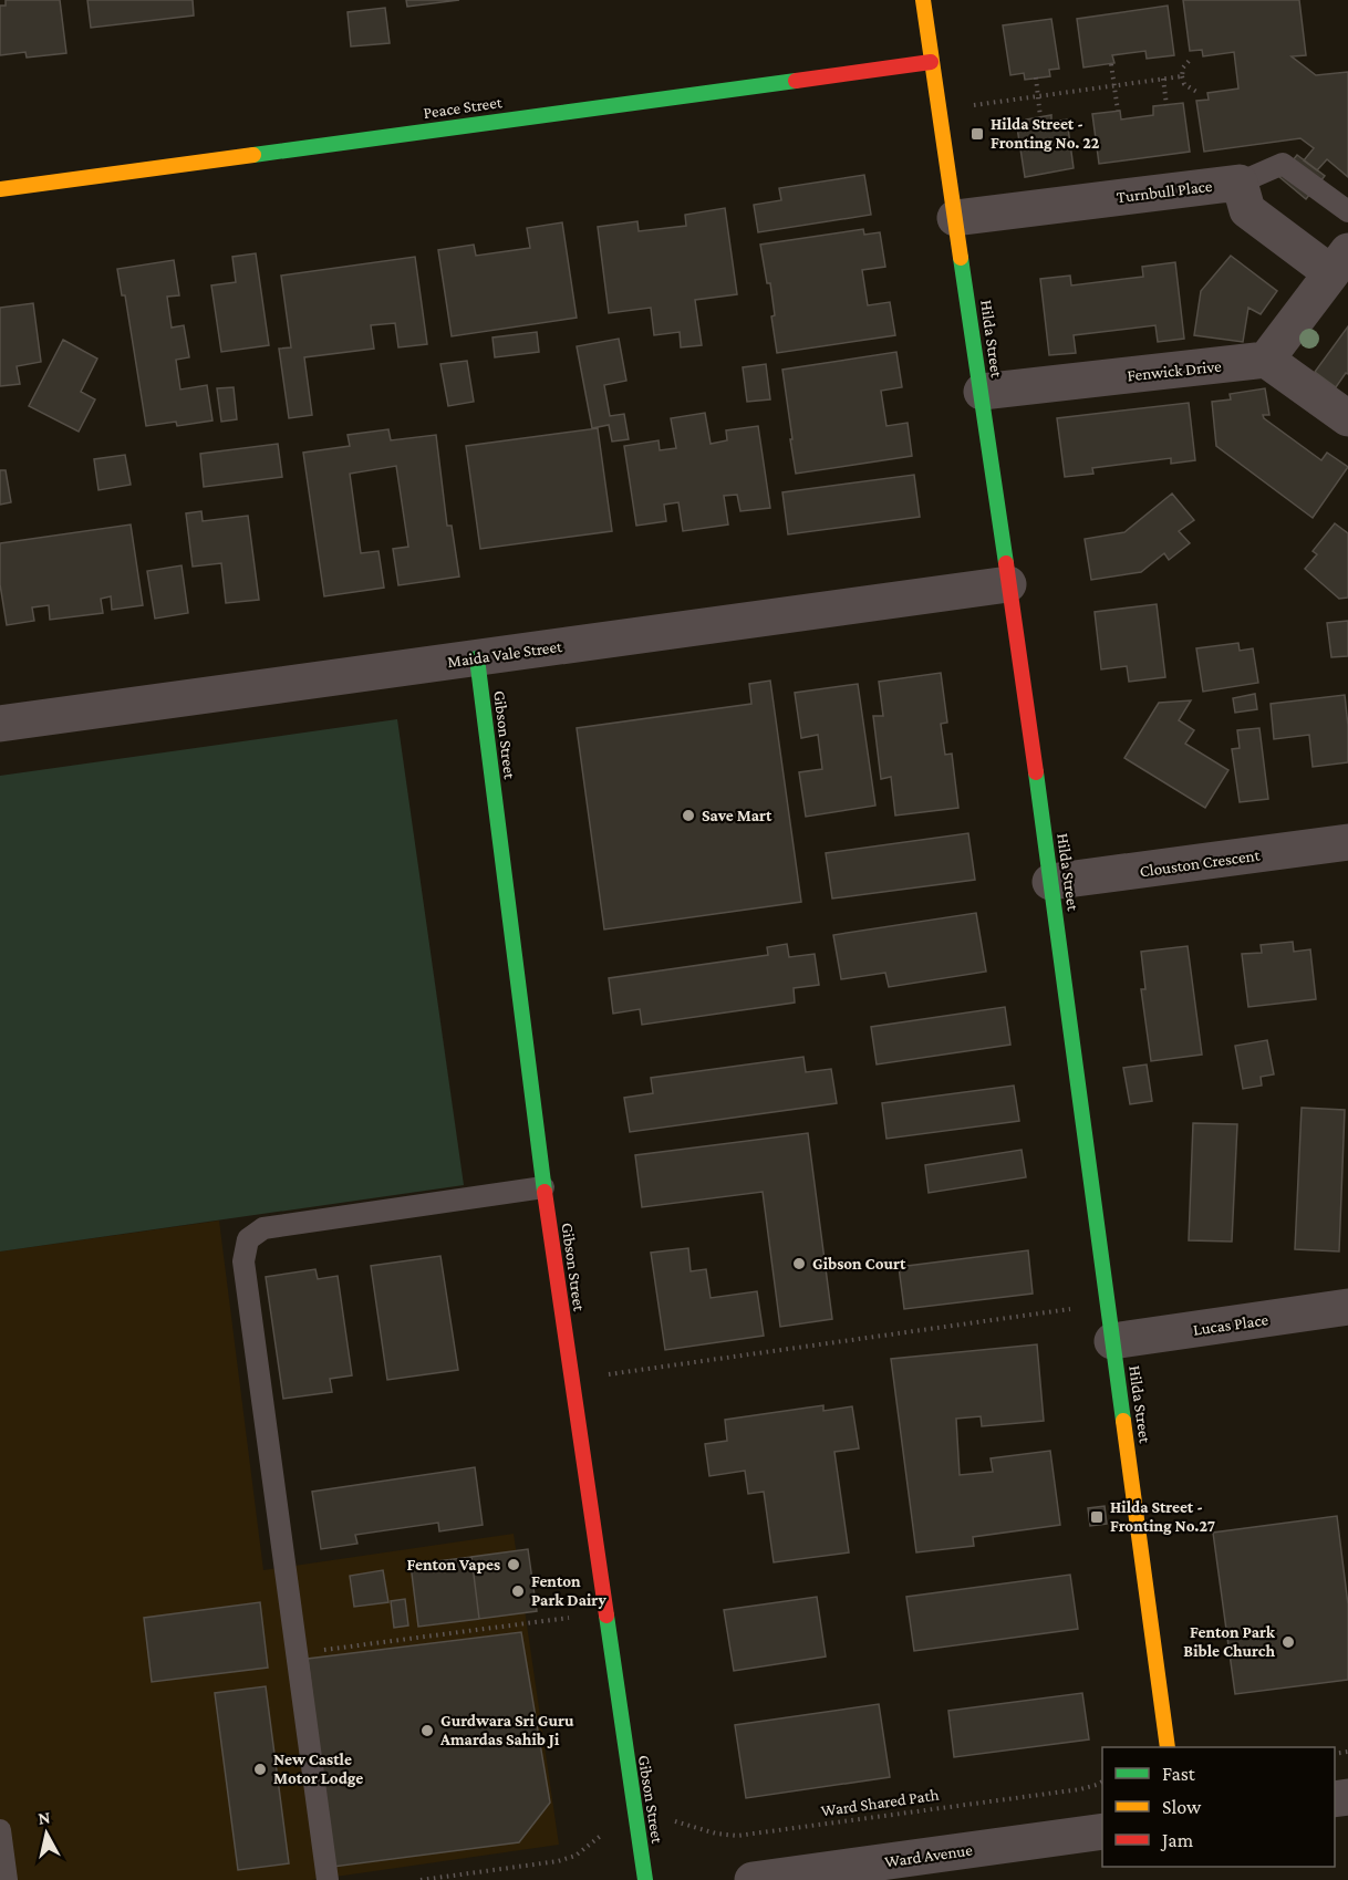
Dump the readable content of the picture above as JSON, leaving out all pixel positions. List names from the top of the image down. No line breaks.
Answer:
{"streets":{"street":["Peace Street","Turnbull Place","Hilda Street","Fenwick Drive","Maida Vale Street","Gibson Street","Clouston Crescent","Lucas Place","Ward Avenue"],"path":["Ward Shared Path"]},"crossings":[["Peace Street","Hilda Street"],["Turnbull Place","Hilda Street"],["Hilda Street","Fenwick Drive"],["Hilda Street","Maida Vale Street"],["Hilda Street","Clouston Crescent"],["Hilda Street","Lucas Place"],["Maida Vale Street","Gibson Street"]],"places":{"transit":["Hilda Street - Fronting No. 22","Hilda Street - Fronting No.27"],"other":["Save Mart","Gibson Court","Fenton Vapes","Fenton Park Dairy","Fenton Park Bible Church","Gurdwara Sri Guru Amardas Sahib Ji","New Castle Motor Lodge"]},"legend":["Fast","Slow","Jam"],"north":"top"}
